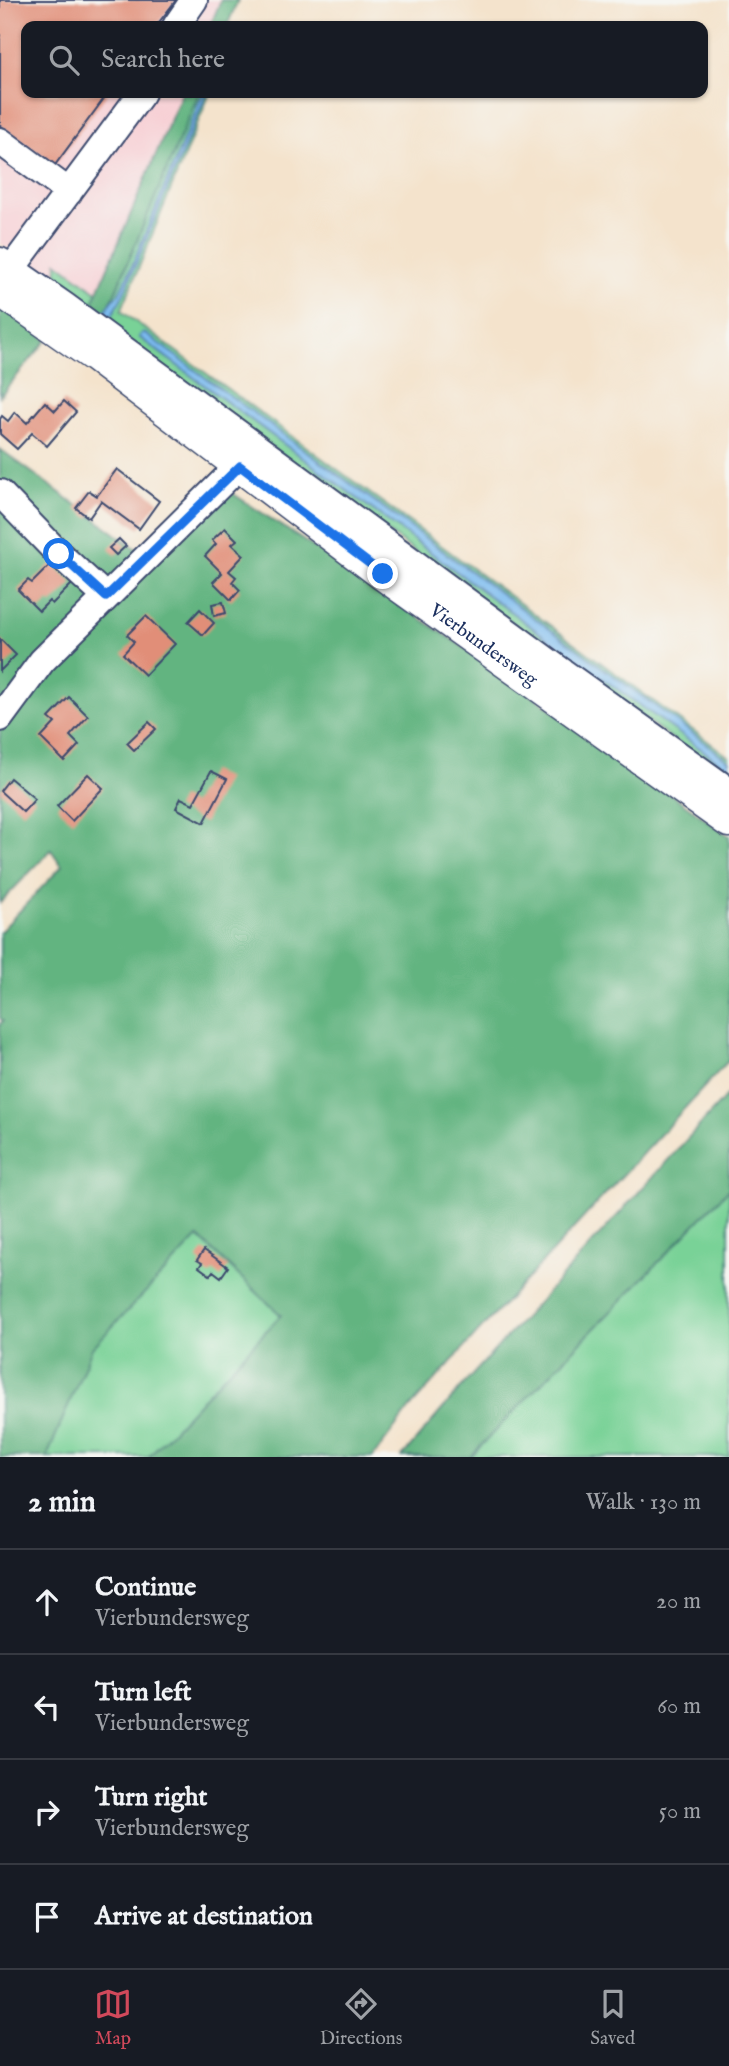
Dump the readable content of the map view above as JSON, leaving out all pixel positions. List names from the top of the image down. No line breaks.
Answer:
{"streets":{"main road":["Vierbundersweg"]},"page":{"search":"Search here","heading":["2 min","Walk · 130 m"],"list":[["Continue","Vierbundersweg","20 m"],["Turn left","Vierbundersweg","60 m"],["Turn right","Vierbundersweg","50 m"],"Arrive at destination"],"nav":["Map","Directions","Saved"]}}
